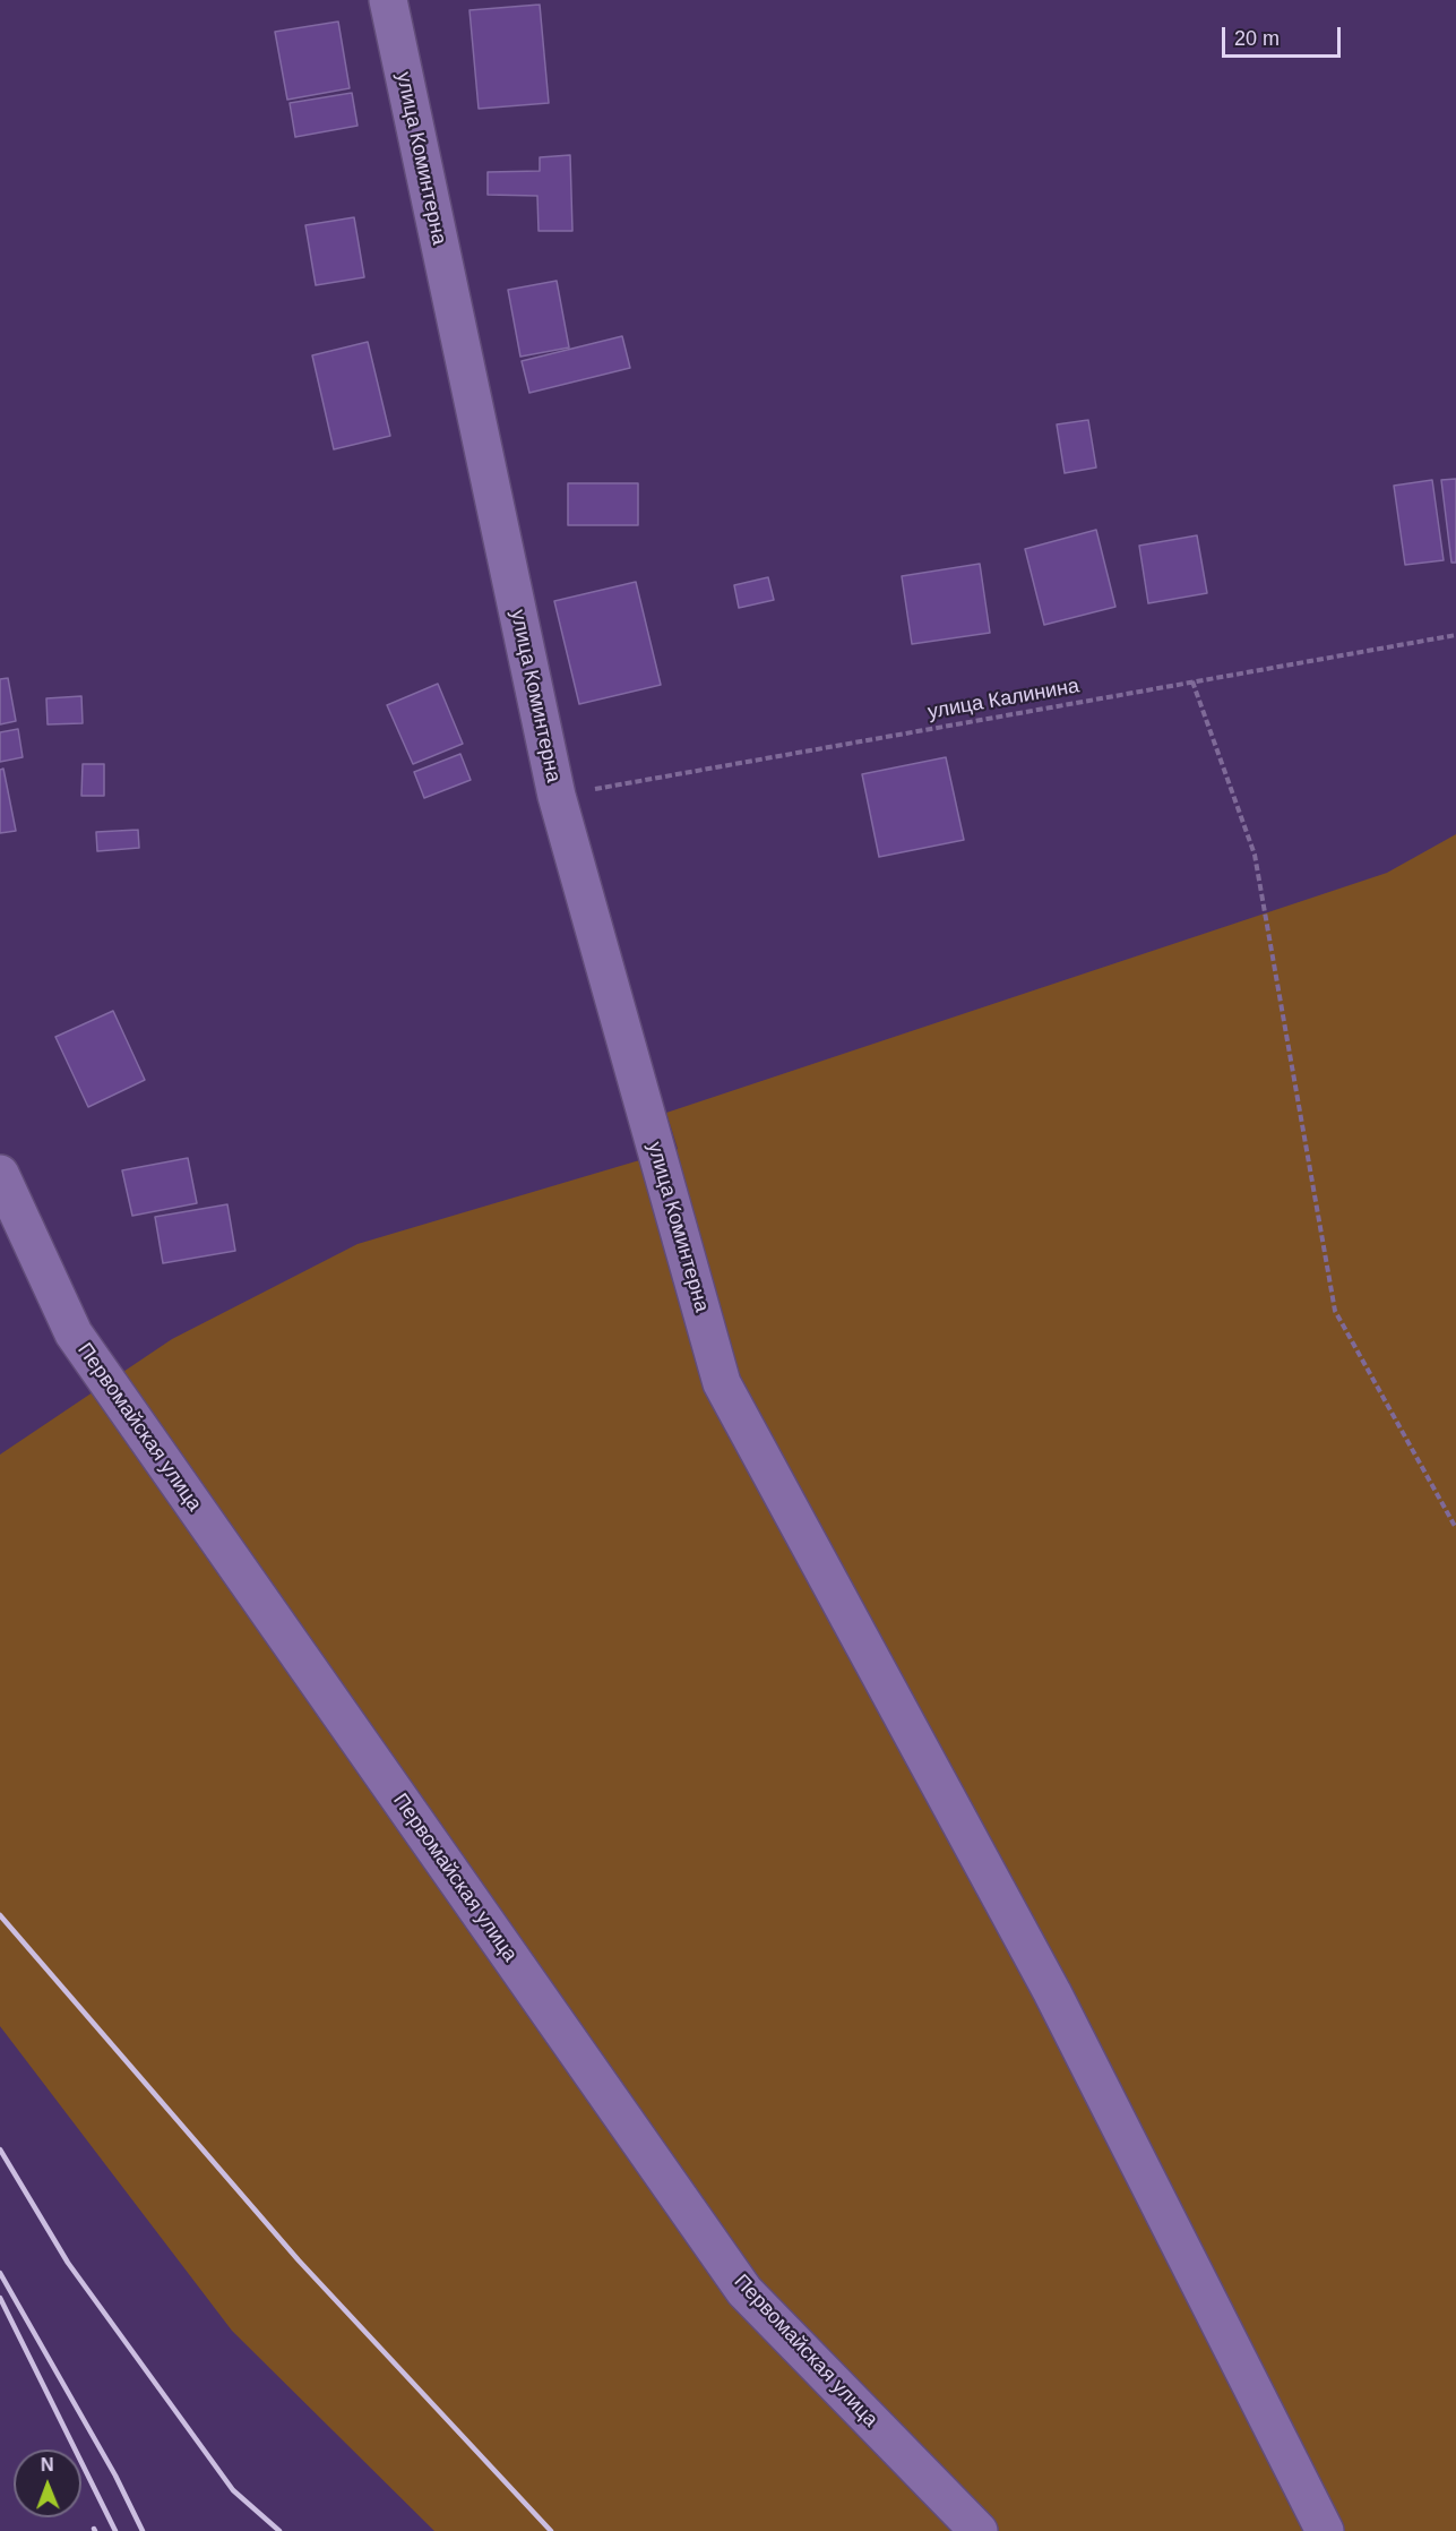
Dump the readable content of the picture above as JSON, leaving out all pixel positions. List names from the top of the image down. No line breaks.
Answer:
{"streets":{"street":["улица Коминтерна","Первомайская улица"],"path":["улица Калинина"]},"crossings":[["улица Коминтерна","улица Калинина"]],"scale_bar":"20 m","north":"top"}
